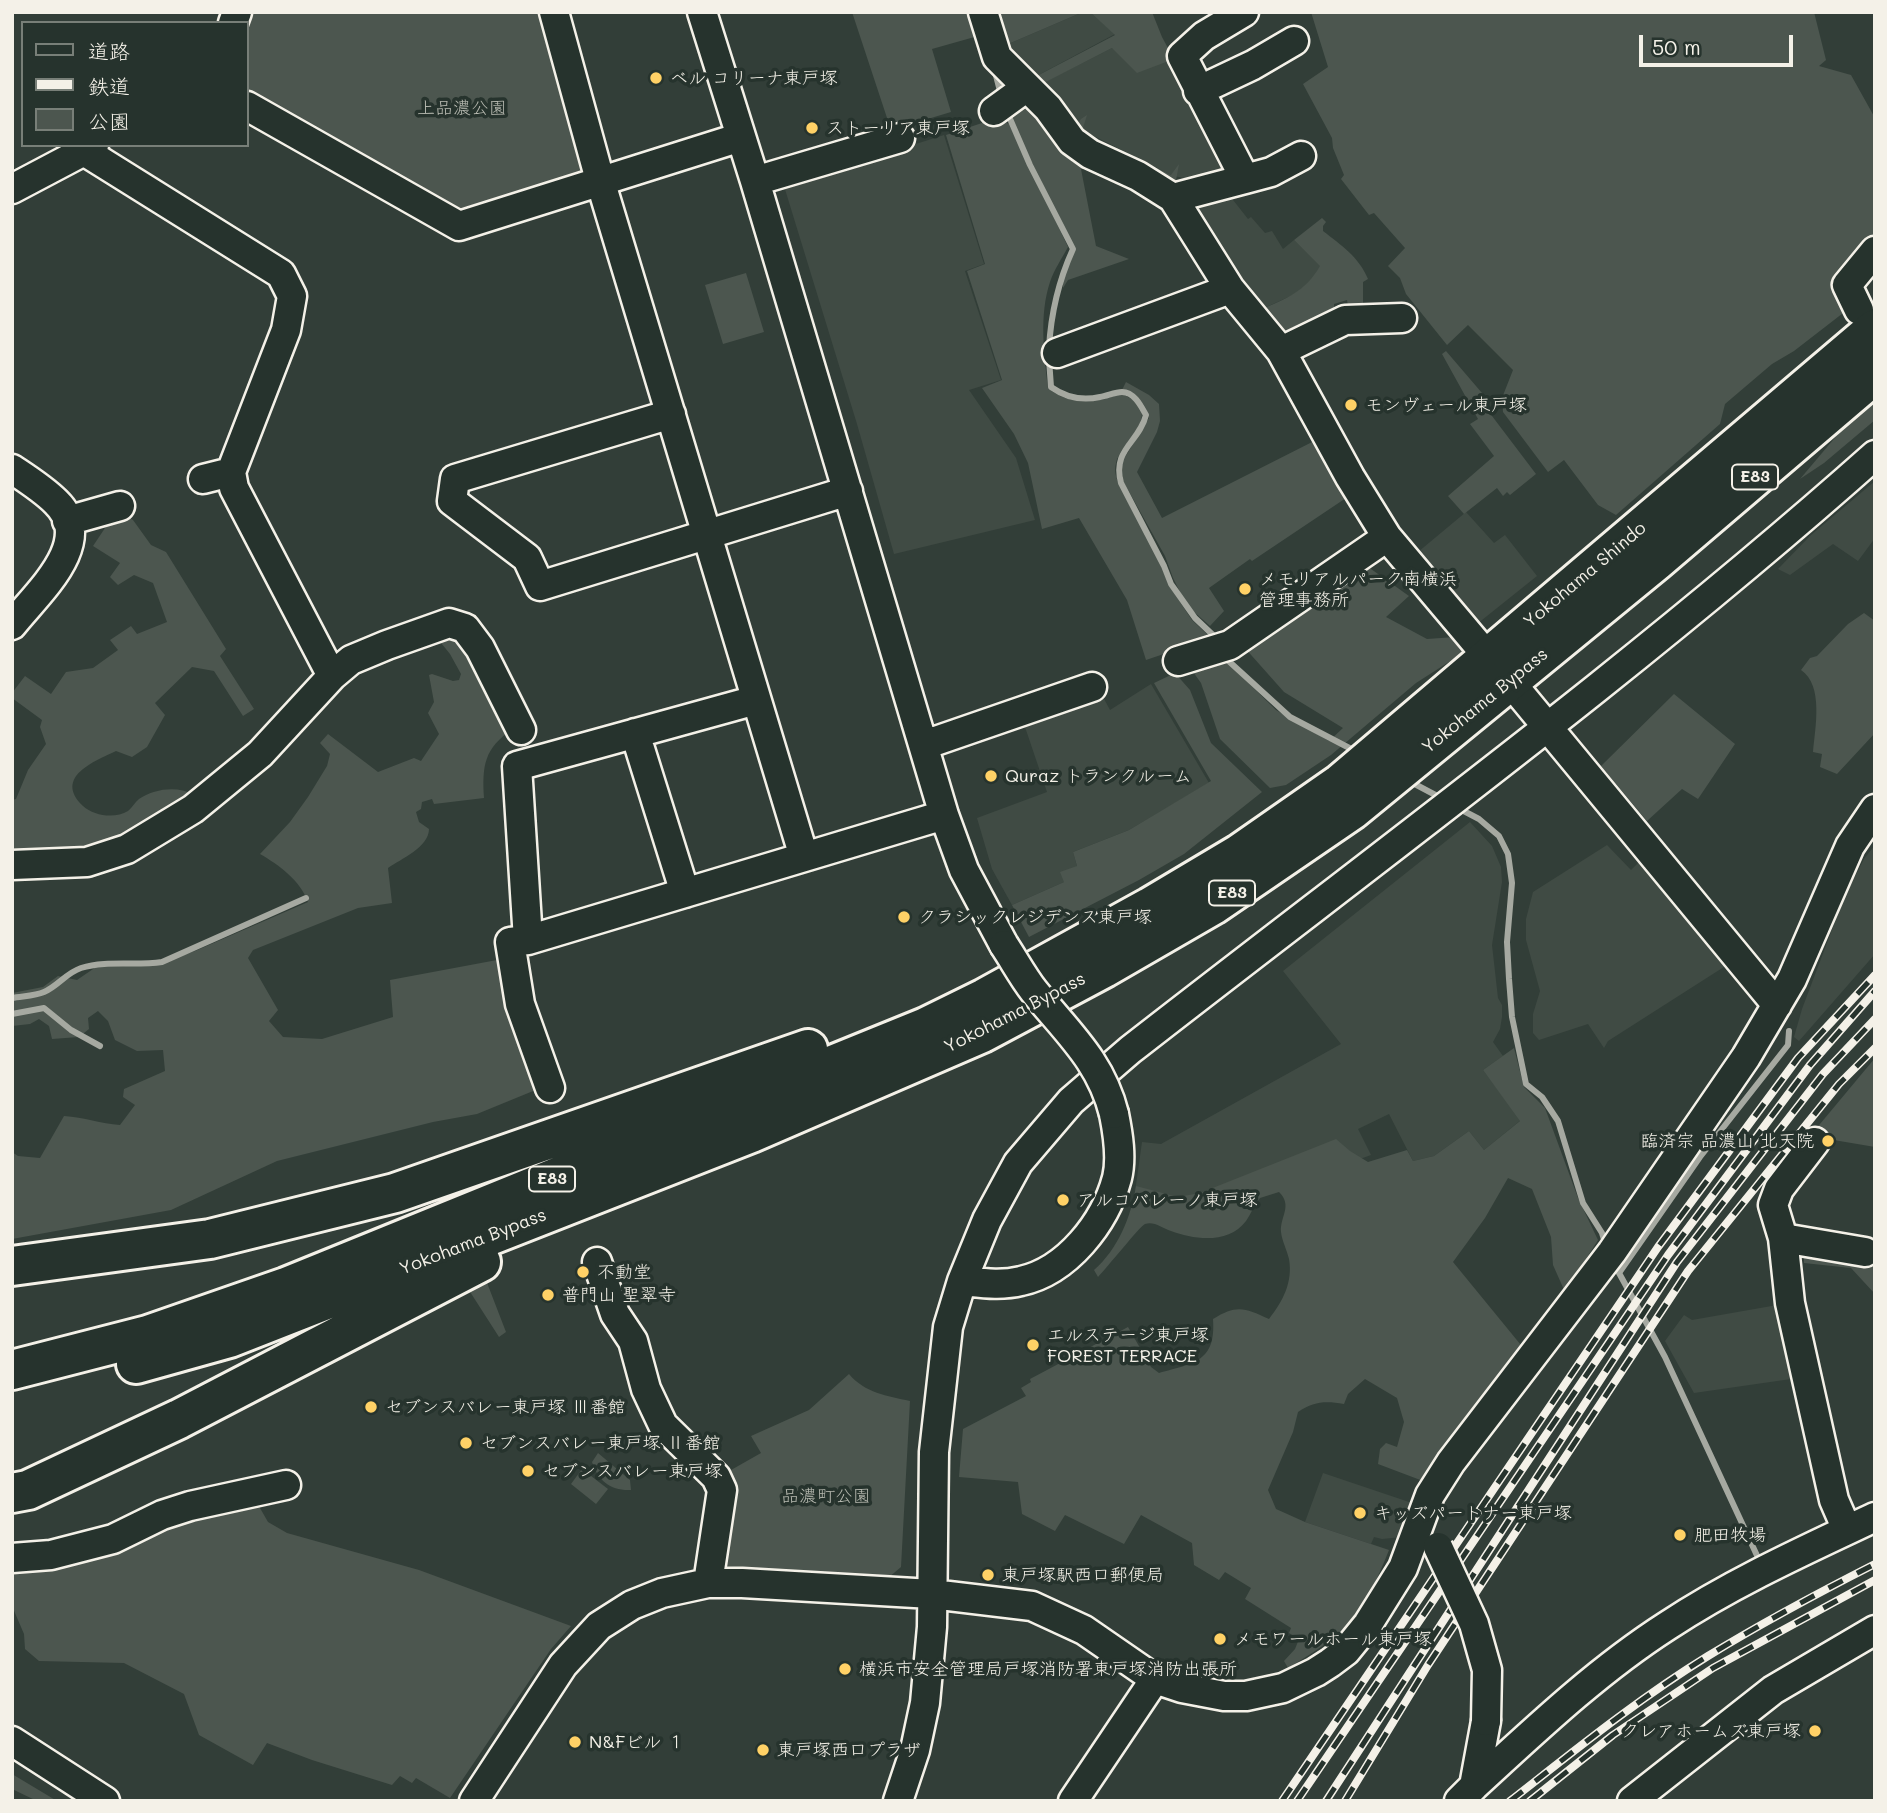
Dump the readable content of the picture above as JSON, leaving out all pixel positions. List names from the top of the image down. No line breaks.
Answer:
{"streets":{"highway":["E83","Yokohama Bypass"]},"parks":["上品濃公園","品濃町公園"],"places":["ベル コリーナ東戸塚","ストーリア東戸塚","モンヴェール東戸塚","メモリアルパーク南横浜 管理事務所","Quraz トランクルーム","クラシックレジデンス東戸塚","臨済宗 品濃山 北天院","アルコバレーノ東戸塚","不動堂","普門山 聖翠寺","エルステージ東戸塚 FOREST TERRACE","セブンスバレー東戸塚 Ⅲ番館","セブンスバレー東戸塚 Ⅱ番館","セブンスバレー東戸塚","キッズパートナー東戸塚","肥田牧場","東戸塚駅西口郵便局","メモワールホール東戸塚","横浜市安全管理局戸塚消防署東戸塚消防出張所","クレアホームズ東戸塚","N&Fビル １","東戸塚西口プラザ"],"legend":["道路","鉄道","公園"],"scale_bar":"50 m"}
